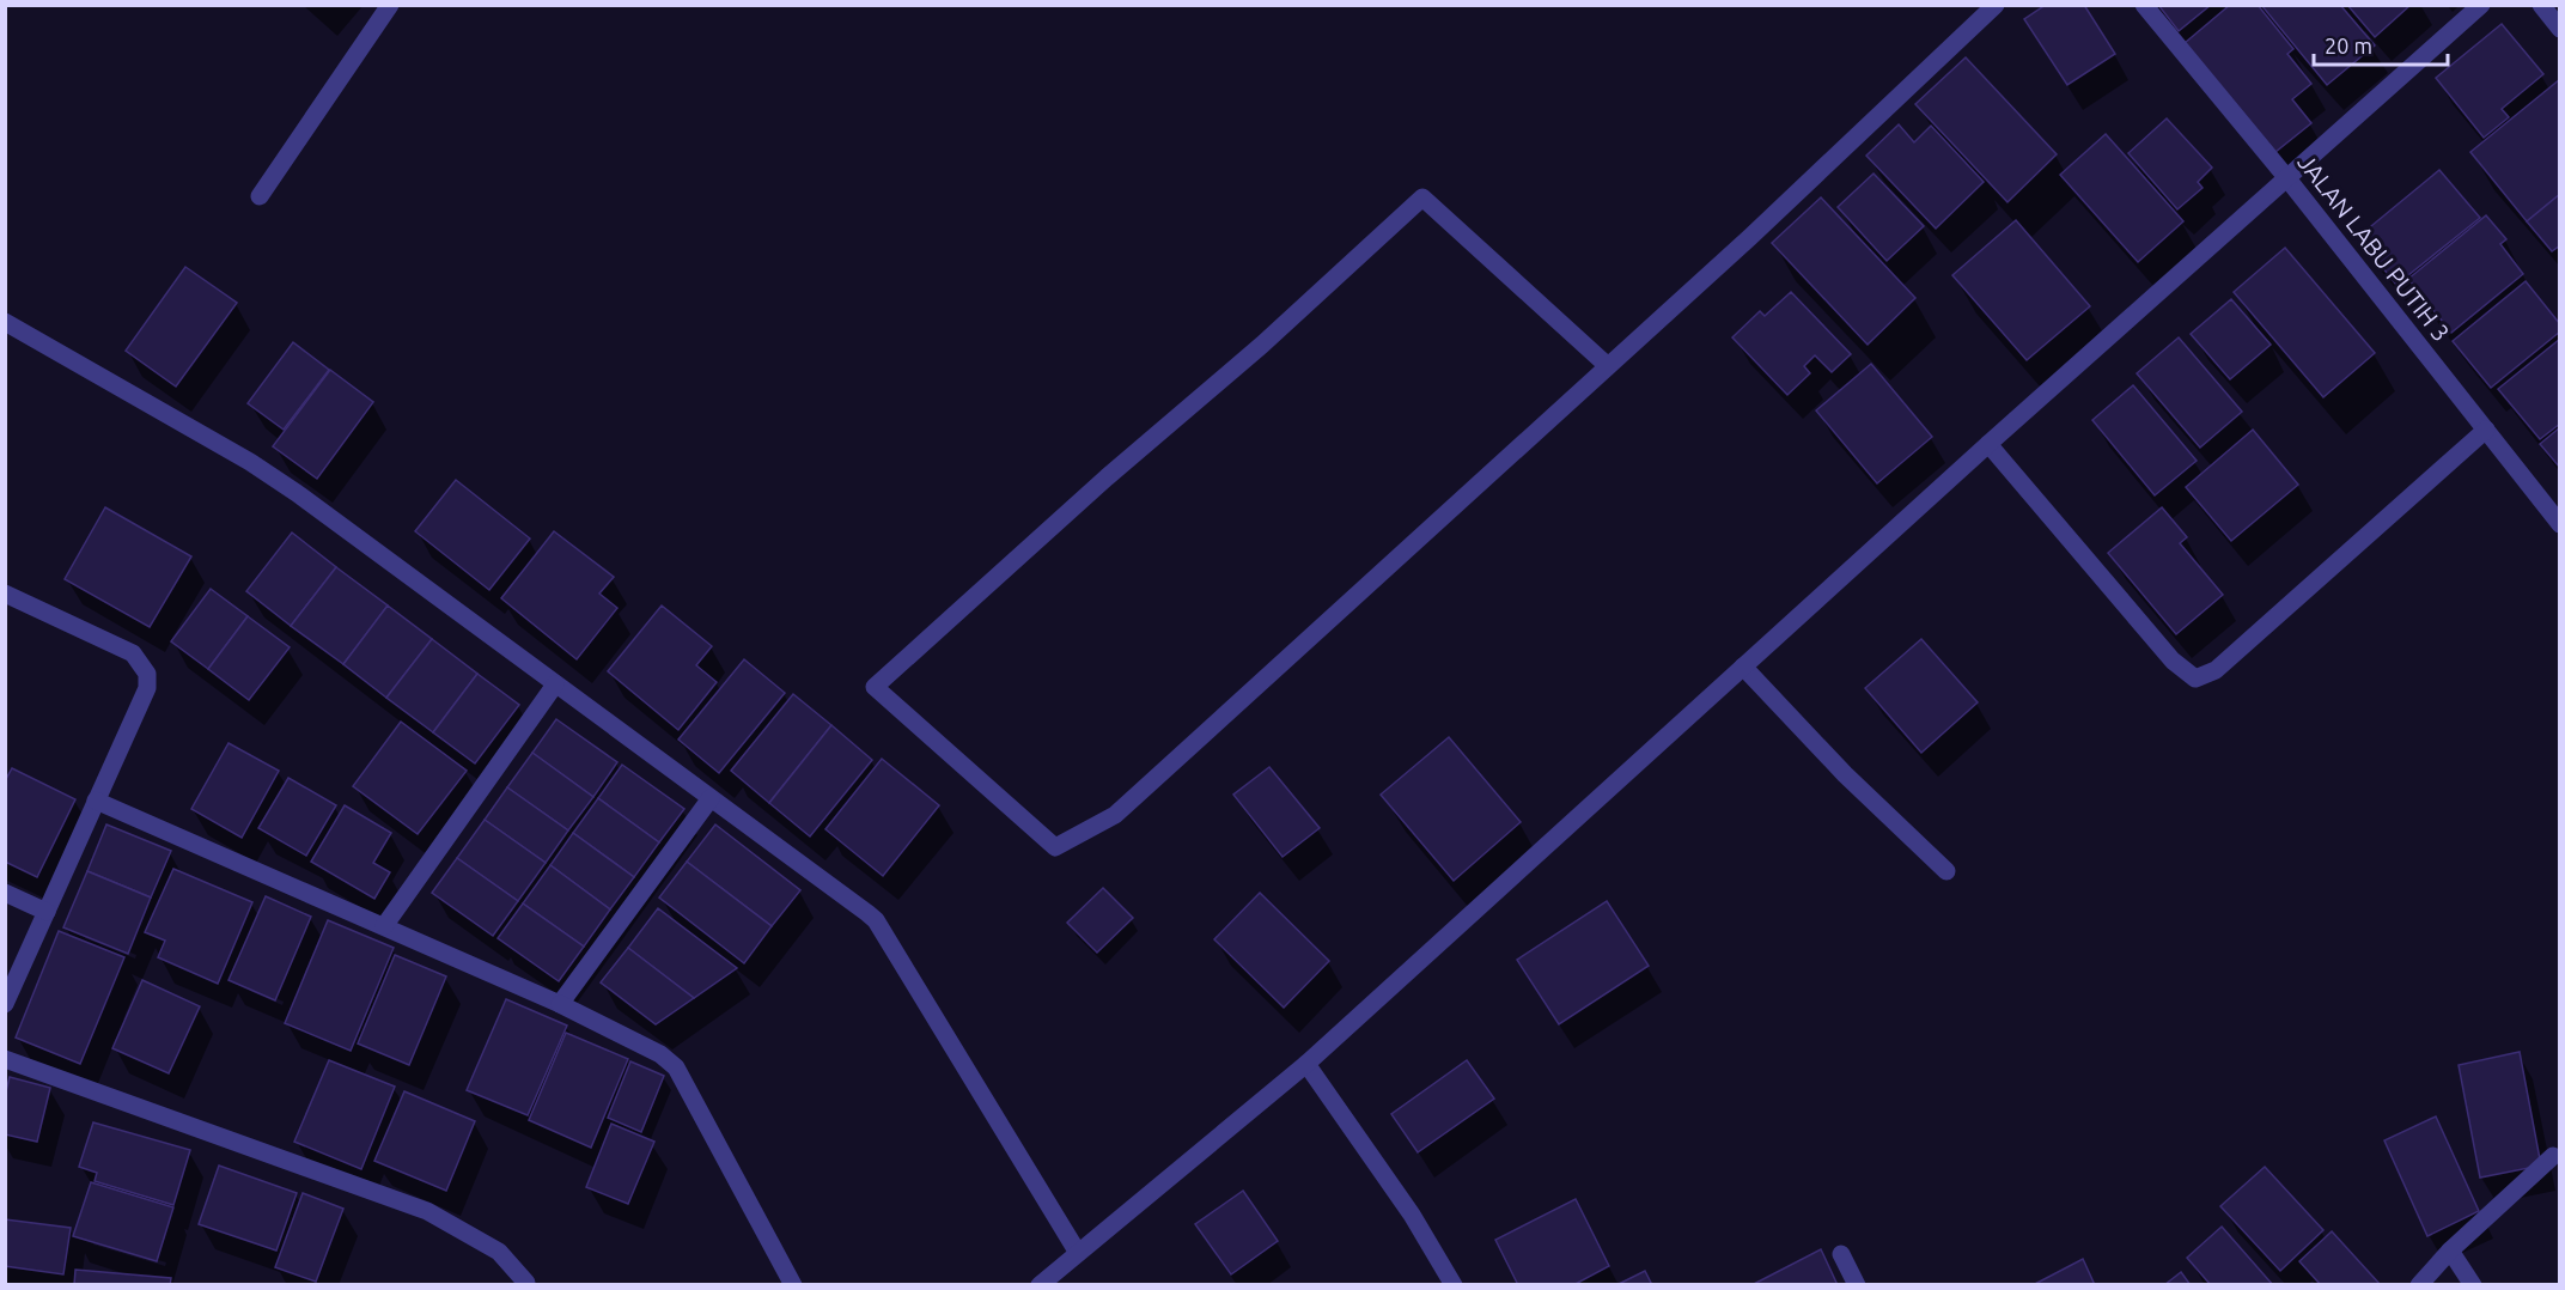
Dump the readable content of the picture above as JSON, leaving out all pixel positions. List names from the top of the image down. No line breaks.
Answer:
{"streets":{"street":["JALAN LABU PUTIH 3"]},"scale_bar":"20 m"}
